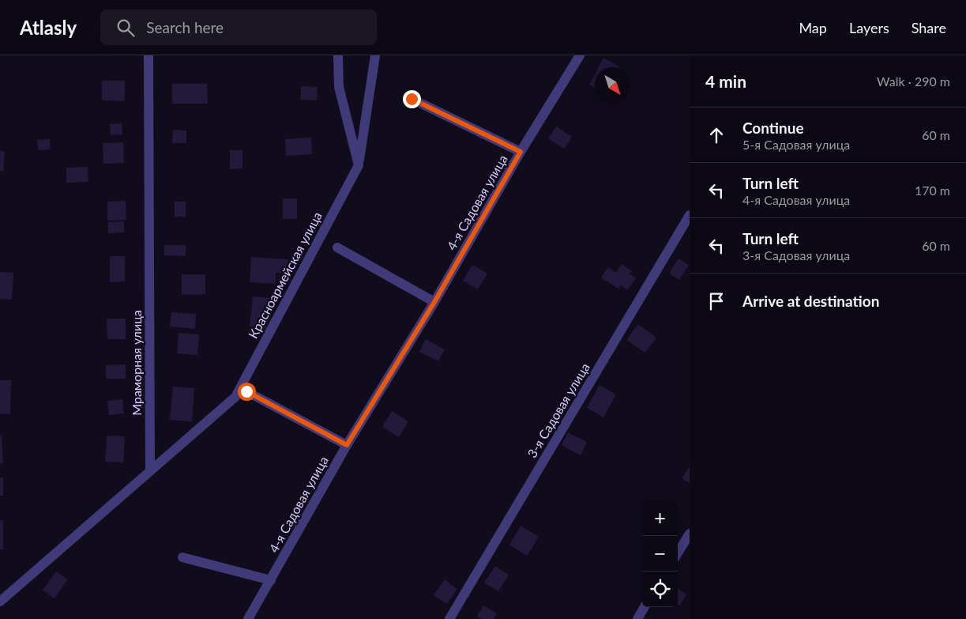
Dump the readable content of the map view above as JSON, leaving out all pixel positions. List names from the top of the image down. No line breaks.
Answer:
{"streets":{"street":["4-я Садовая улица","Красноармейская улица","Мраморная улица","3-я Садовая улица"]},"crossings":[["Красноармейская улица","Мраморная улица"]],"north":"bottom right","page":{"header":"Atlasly","search":"Search here","nav":["Map","Layers","Share"],"heading":["4 min","Walk · 290 m"],"list":[["Continue","5-я Садовая улица","60 m"],["Turn left","4-я Садовая улица","170 m"],["Turn left","3-я Садовая улица","60 m"],"Arrive at destination"],"map_buttons":["+","−"]}}
